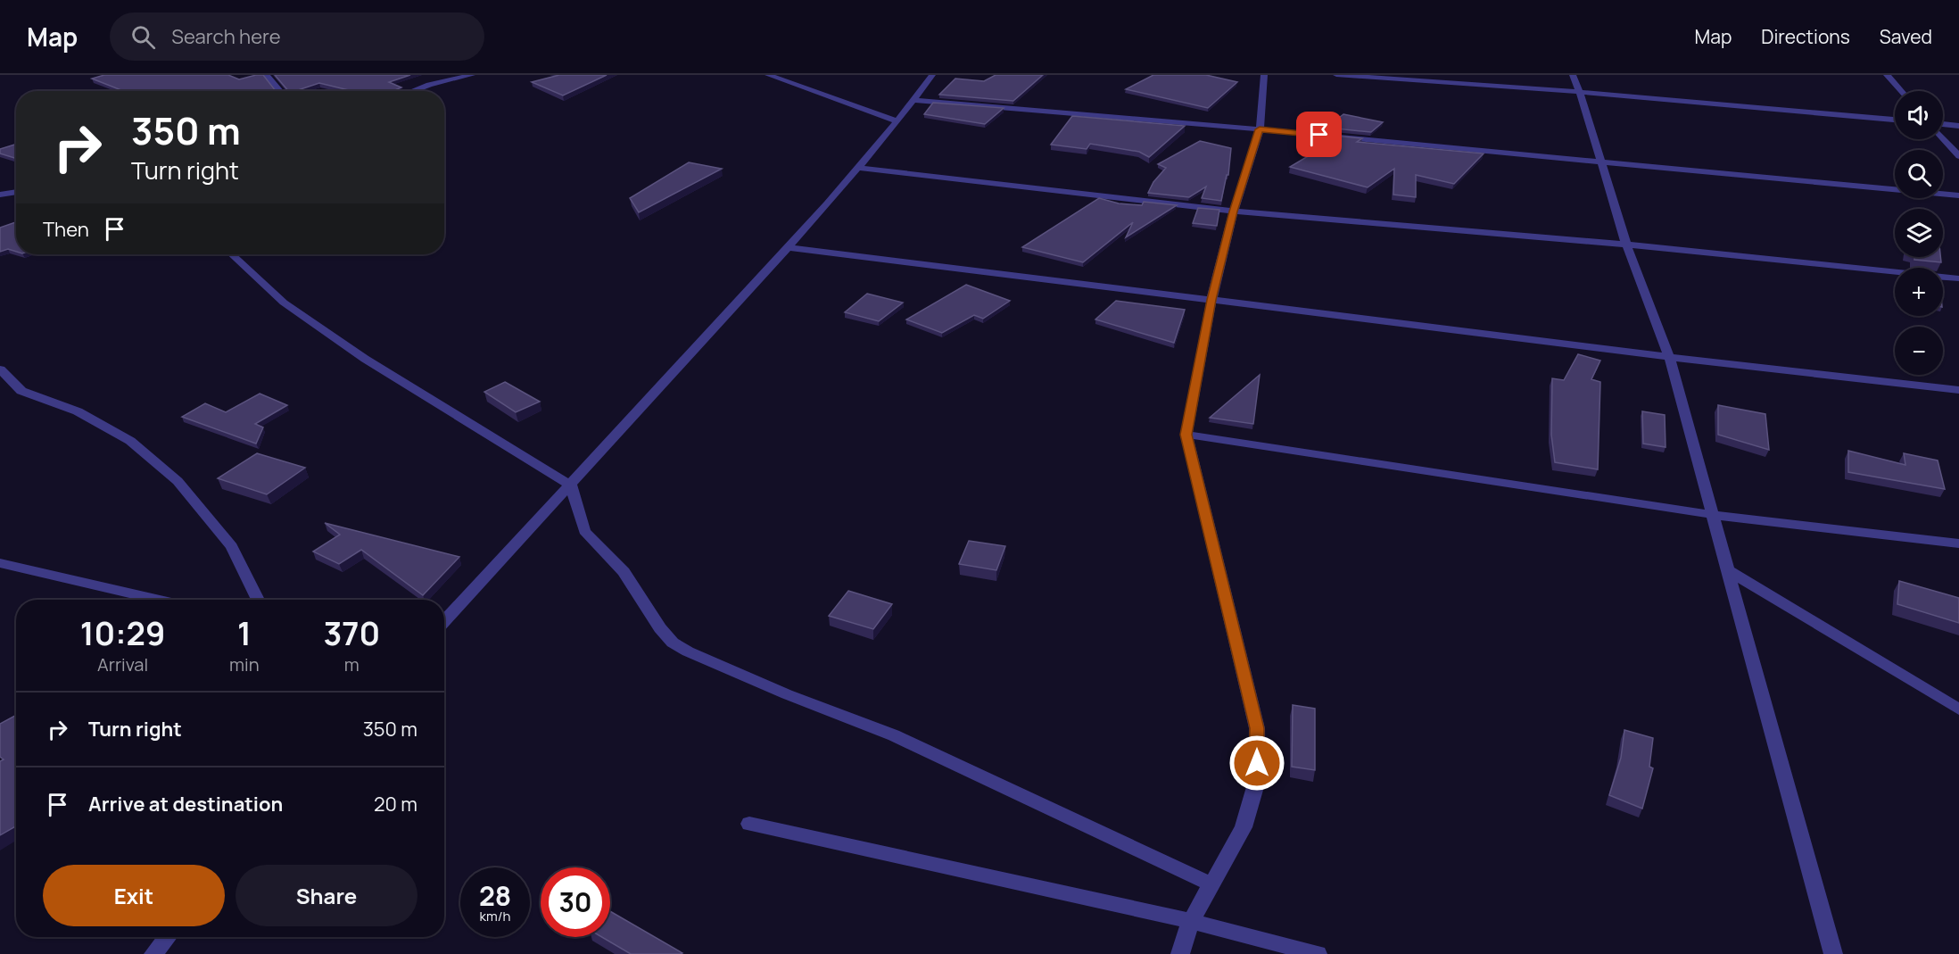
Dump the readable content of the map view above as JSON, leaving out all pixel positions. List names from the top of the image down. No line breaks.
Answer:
{"page":{"header":"Map","search":"Search here","nav":["Map","Directions","Saved"],"map_buttons":["+","−"],"turn":["350 m","Turn right"],"then":"Then","eta":["10:29","Arrival","1","min","370","m"],"list":[{"name":"Turn right","value":"350 m"},{"name":"Arrive at destination","value":"20 m"}],"buttons":["Exit","Share"],"speed":"28 km/h","limit":"30"}}
